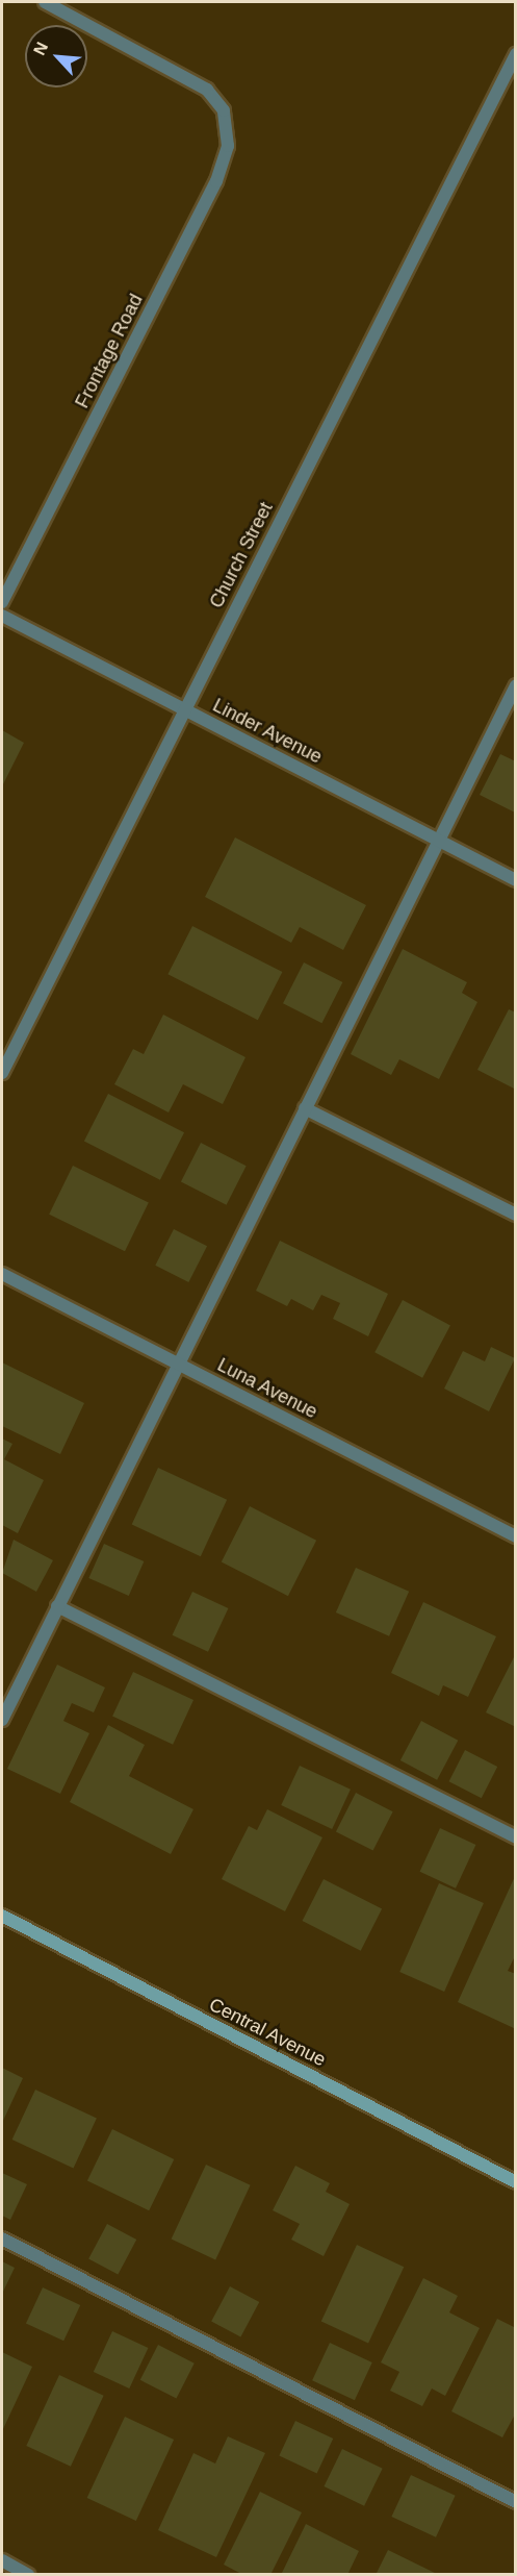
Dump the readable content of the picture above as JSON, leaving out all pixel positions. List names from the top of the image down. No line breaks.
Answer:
{"streets":{"main road":["Central Avenue"],"street":["Frontage Road","Church Street","Linder Avenue","Luna Avenue"]},"crossings":[["Church Street","Linder Avenue"]],"north":"top left"}
